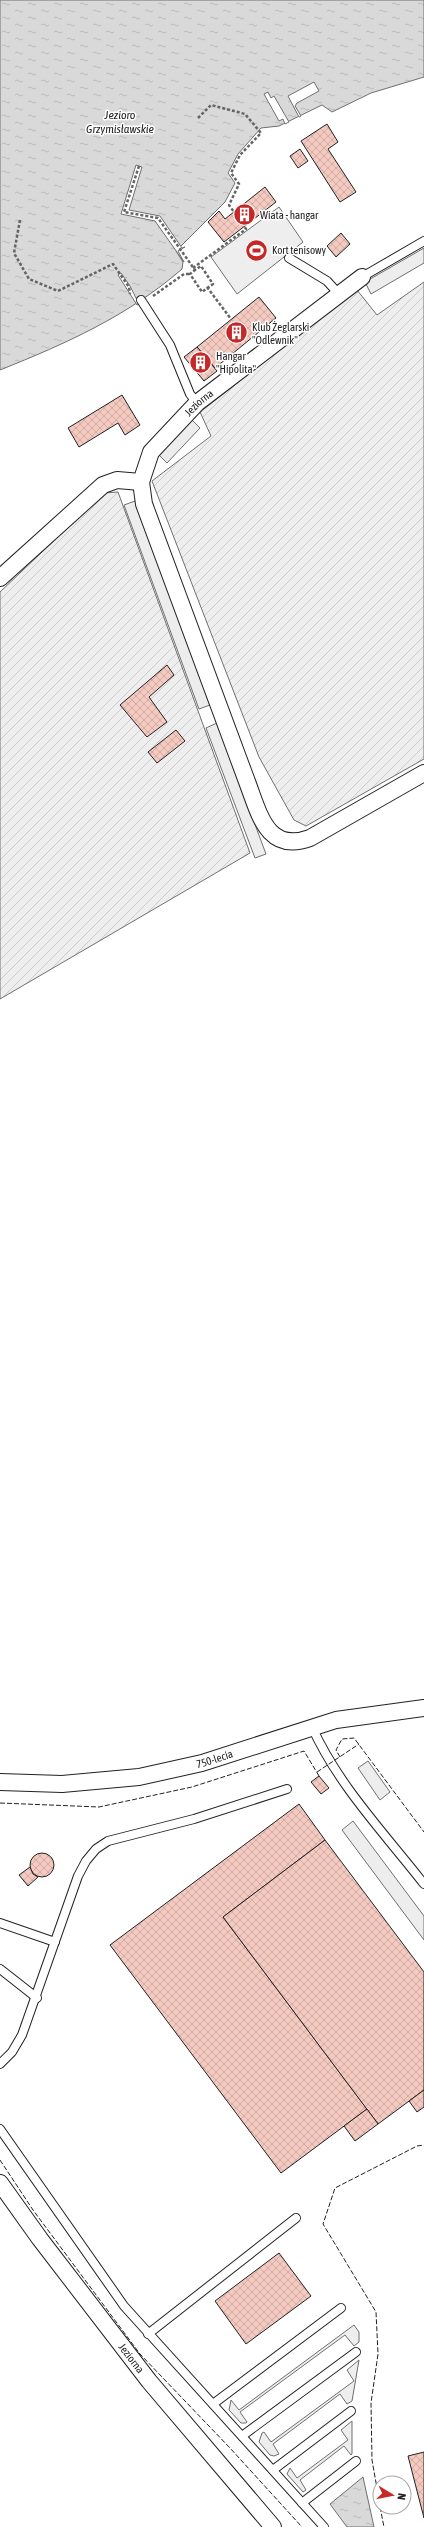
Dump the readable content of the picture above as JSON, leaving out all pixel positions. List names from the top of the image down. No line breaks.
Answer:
{"streets":{"street":["Jeziorna","750-lecia"]},"water":["Jezioro Grzymisławskie"],"places":{"building":["Wiata - hangar","Klub Żeglarski \"Odlewnik\"","Hangar \"Hipolita\""],"sports":["Kort tenisowy"]},"north":"right"}
